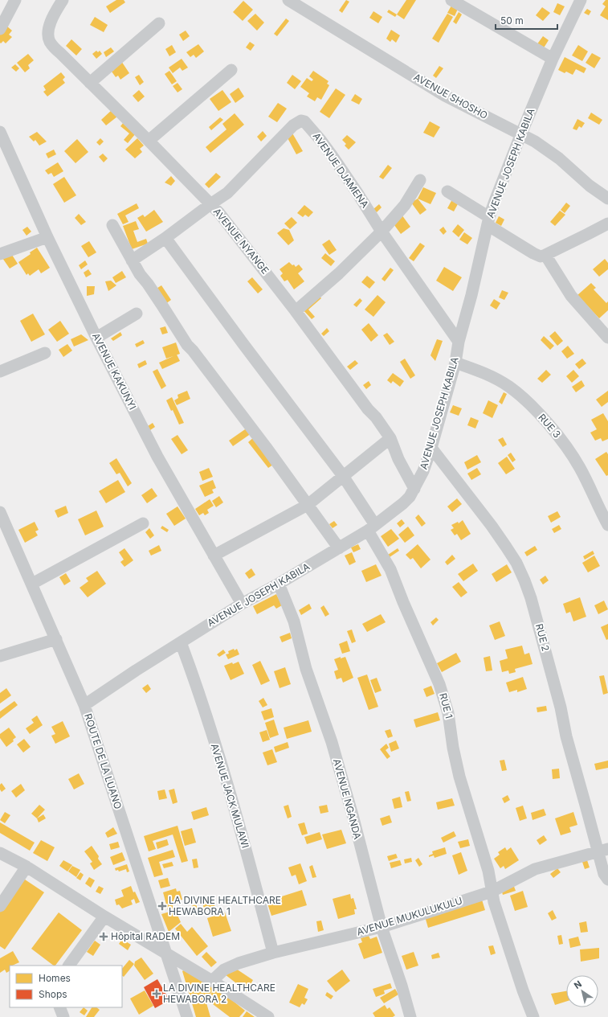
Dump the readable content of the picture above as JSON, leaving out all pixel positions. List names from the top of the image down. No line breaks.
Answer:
{"streets":{"street":["AVENUE SHOSHO","AVENUE JOSEPH KABILA","AVENUE DJAMENA","AVENUE NYANGE","AVENUE KAKUNYI","RUE 3","RUE 2","RUE 1","ROUTE DE LA LUANO","AVENUE JACK MULAWI","AVENUE NGANDA","AVENUE MUKULUKULU"]},"crossings":[["AVENUE SHOSHO","AVENUE JOSEPH KABILA"],["AVENUE JOSEPH KABILA","AVENUE DJAMENA"],["AVENUE JOSEPH KABILA","AVENUE NYANGE"],["AVENUE JOSEPH KABILA","AVENUE KAKUNYI"],["AVENUE JOSEPH KABILA","RUE 3"],["AVENUE JOSEPH KABILA","RUE 2"],["AVENUE JOSEPH KABILA","RUE 1"],["AVENUE JOSEPH KABILA","ROUTE DE LA LUANO"],["AVENUE JOSEPH KABILA","AVENUE JACK MULAWI"],["AVENUE JOSEPH KABILA","AVENUE NGANDA"],["AVENUE DJAMENA","AVENUE NYANGE"],["AVENUE DJAMENA","RUE 1"],["RUE 2","AVENUE MUKULUKULU"],["RUE 1","AVENUE MUKULUKULU"],["AVENUE JACK MULAWI","AVENUE MUKULUKULU"],["AVENUE NGANDA","AVENUE MUKULUKULU"]],"places":{"health":["LA DIVINE HEALTHCARE HEWABORA 1","Hôpital RADEM","LA DIVINE HEALTHCARE HEWABORA 2"]},"legend":["Homes","Shops"],"scale_bar":"50 m","north":"top left"}
